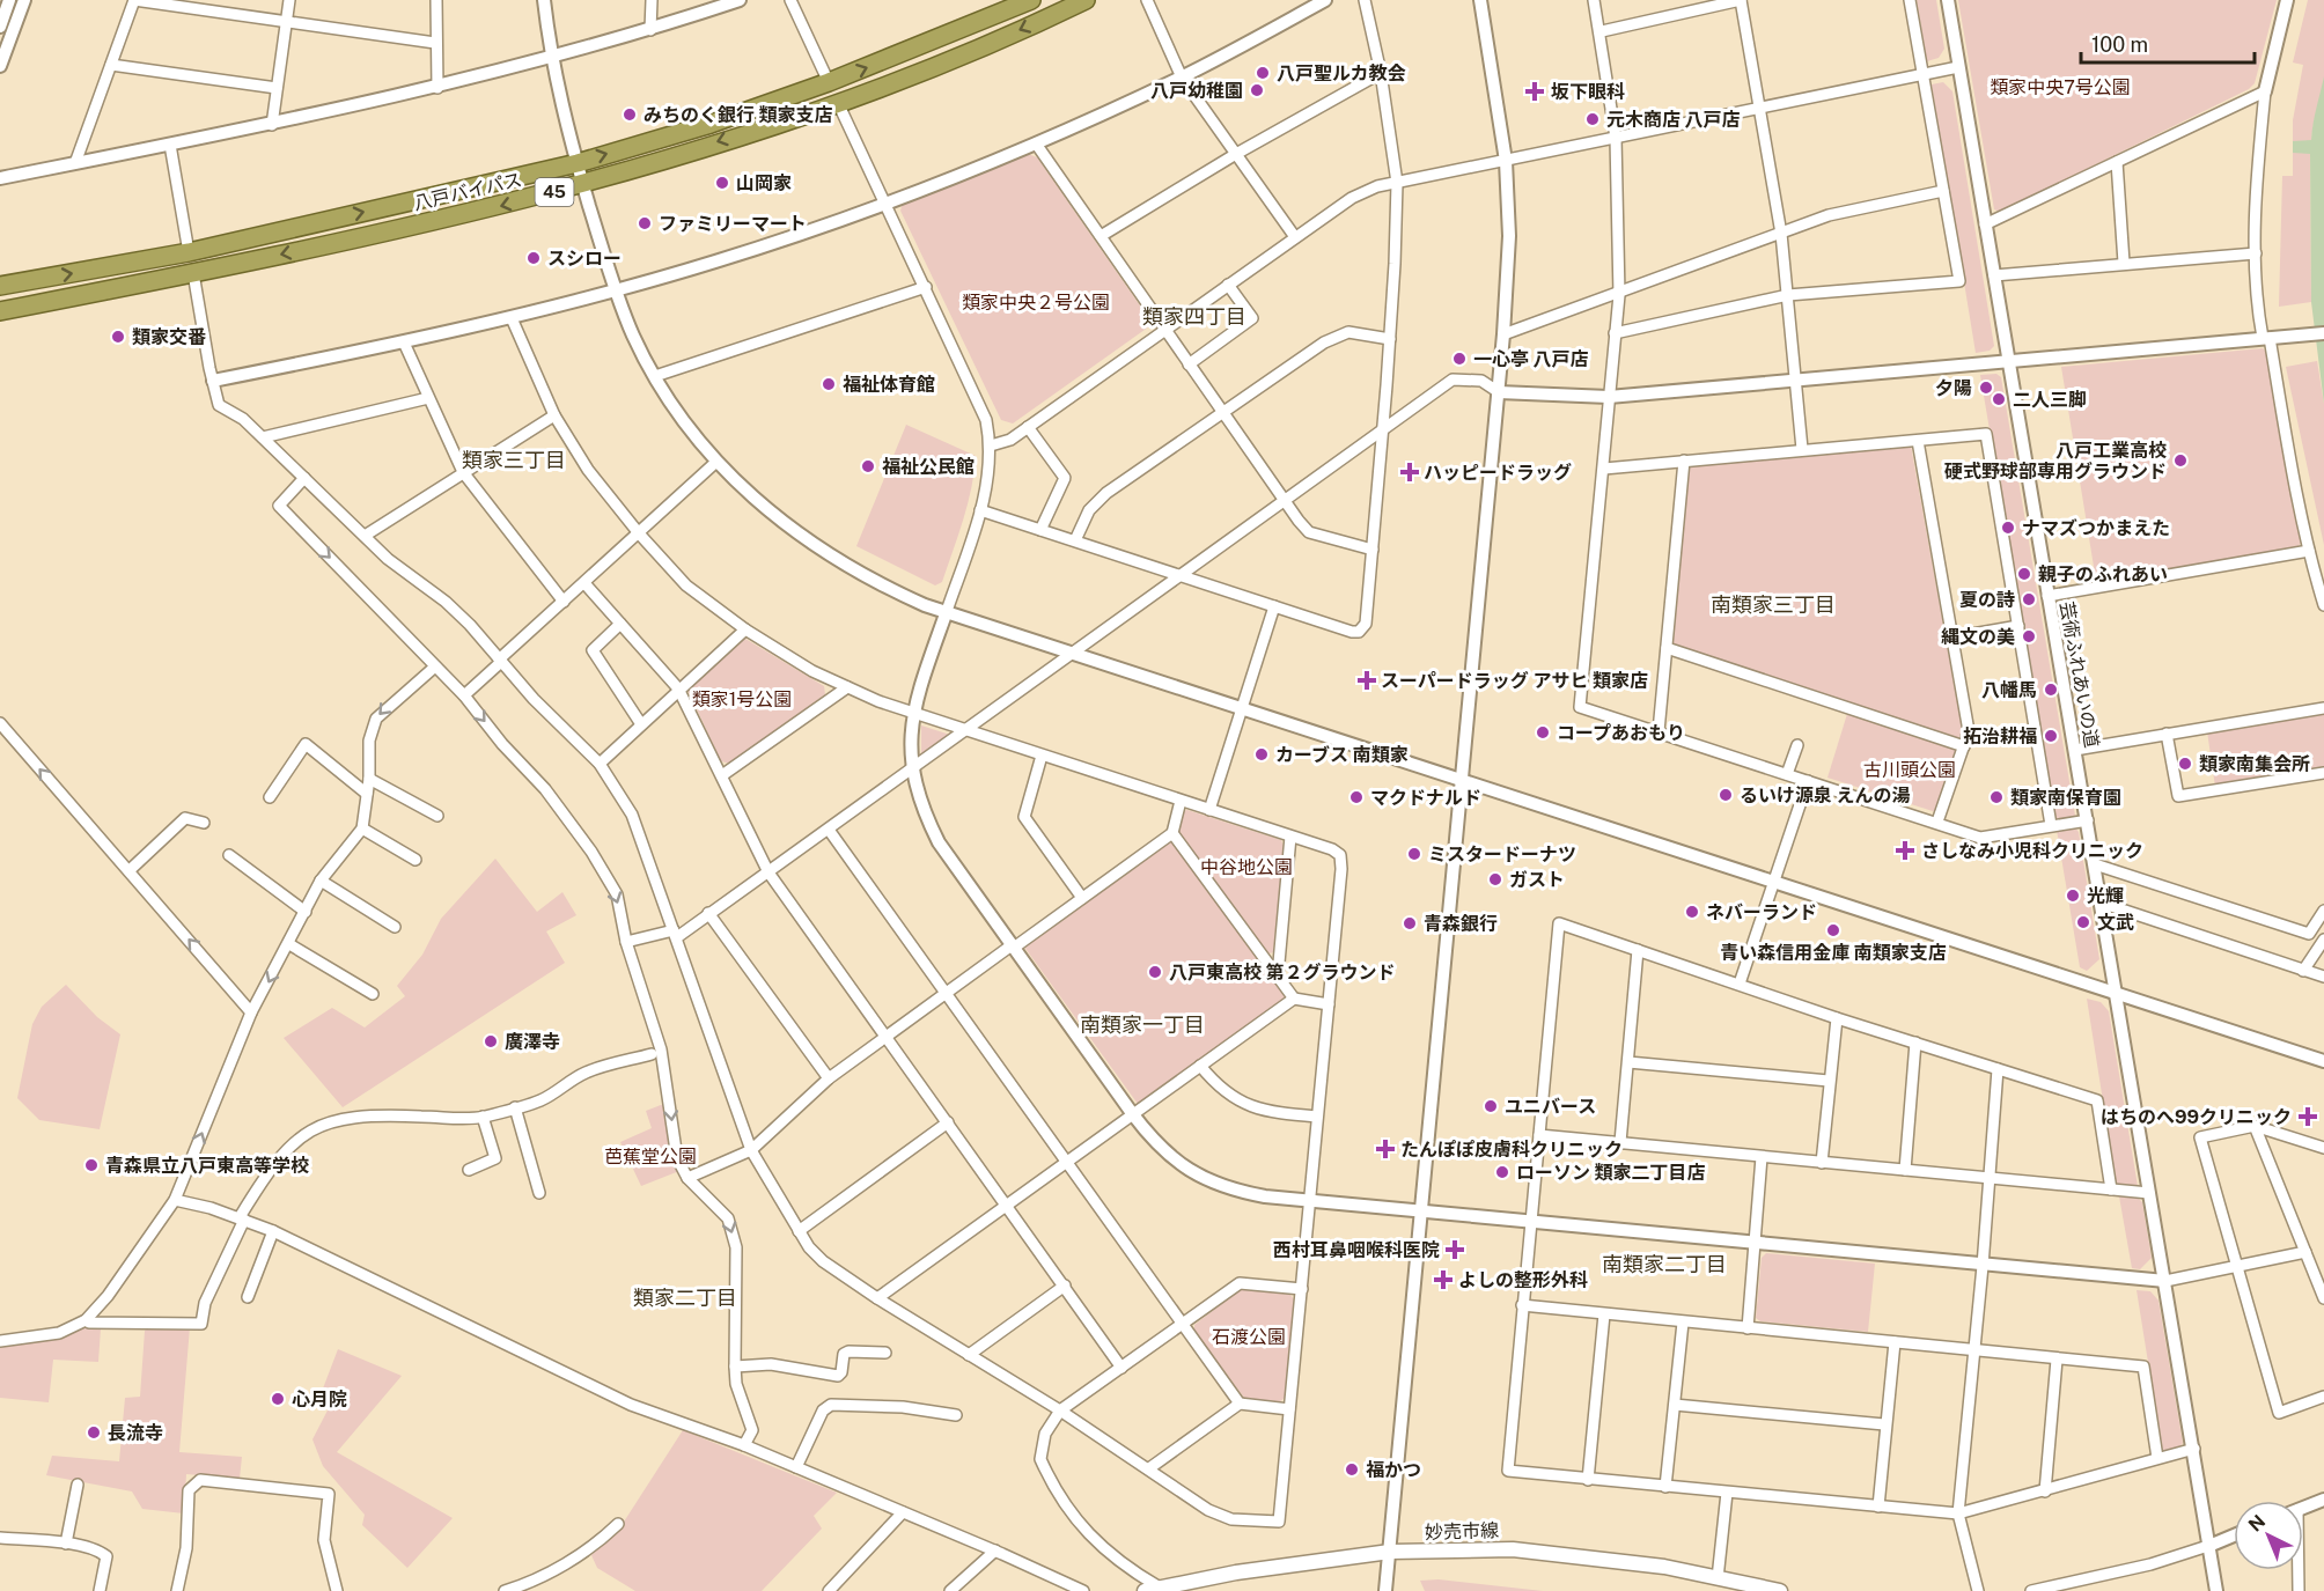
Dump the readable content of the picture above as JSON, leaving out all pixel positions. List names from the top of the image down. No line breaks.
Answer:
{"streets":{"highway":["八戸バイパス","45"],"main road":["妙売市線"],"street":["芸術ふれあいの道"]},"districts":["類家四丁目","類家三丁目","南類家三丁目","南類家一丁目","南類家二丁目","類家二丁目"],"parks":["類家中央7号公園","類家中央２号公園","類家1号公園","古川頭公園","中谷地公園","芭蕉堂公園","石渡公園"],"places":{"other":["八戸聖ルカ教会","八戸幼稚園","みちのく銀行 類家支店","元木商店 八戸店","山岡家","ファミリーマート","スシロー","類家交番","一心亭 八戸店","福祉体育館","夕陽","二人三脚","八戸工業高校 硬式野球部専用グラウンド","福祉公民館","ナマズつかまえた","親子のふれあい","夏の詩","縄文の美","八幡馬","コープあおもり","拓治耕福","カーブス 南類家","類家南集会所","るいけ源泉 えんの湯","マクドナルド","類家南保育園","ミスタードーナツ","ガスト","光輝","ネバーランド","文武","青森銀行","青い森信用金庫 南類家支店","八戸東高校 第２グラウンド","廣澤寺","ユニバース","青森県立八戸東高等学校","ローソン 類家二丁目店","心月院","長流寺","福かつ"],"health":["坂下眼科","ハッピードラッグ","スーパードラッグ アサヒ 類家店","さしなみ小児科クリニック","はちのへ99クリニック","たんぽぽ皮膚科クリニック","西村耳鼻咽喉科医院","よしの整形外科"]},"scale_bar":"100 m","north":"top left"}
